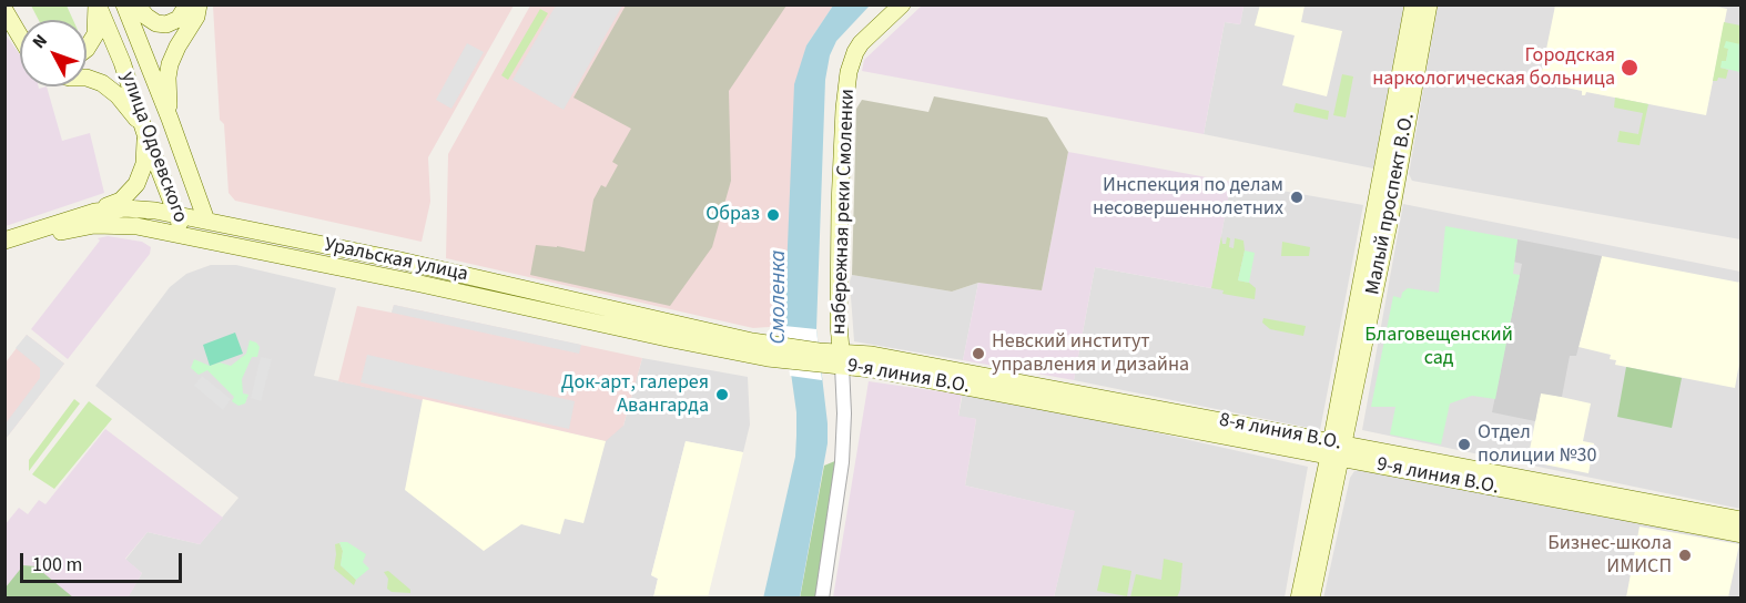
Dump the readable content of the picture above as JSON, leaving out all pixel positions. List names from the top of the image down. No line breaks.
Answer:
{"streets":{"main road":["улица Одоевского","Малый проспект В.О.","набережная реки Смоленки","Уральская улица","9-я линия В.О.","8-я линия В.О."]},"crossings":[["улица Одоевского","Уральская улица"],["Малый проспект В.О.","9-я линия В.О."],["Малый проспект В.О.","8-я линия В.О."],["набережная реки Смоленки","8-я линия В.О."],["Уральская улица","8-я линия В.О."],["9-я линия В.О.","8-я линия В.О."]],"water":["Смоленка"],"parks":["Благовещенский сад"],"places":["Городская наркологическая больница","Инспекция по делам несовершеннолетних","Образ","Невский институт управления и дизайна","Док-арт, галерея Авангарда","Отдел полиции №30","Бизнес-школа ИМИСП"],"scale_bar":"100 m","north":"top left"}
